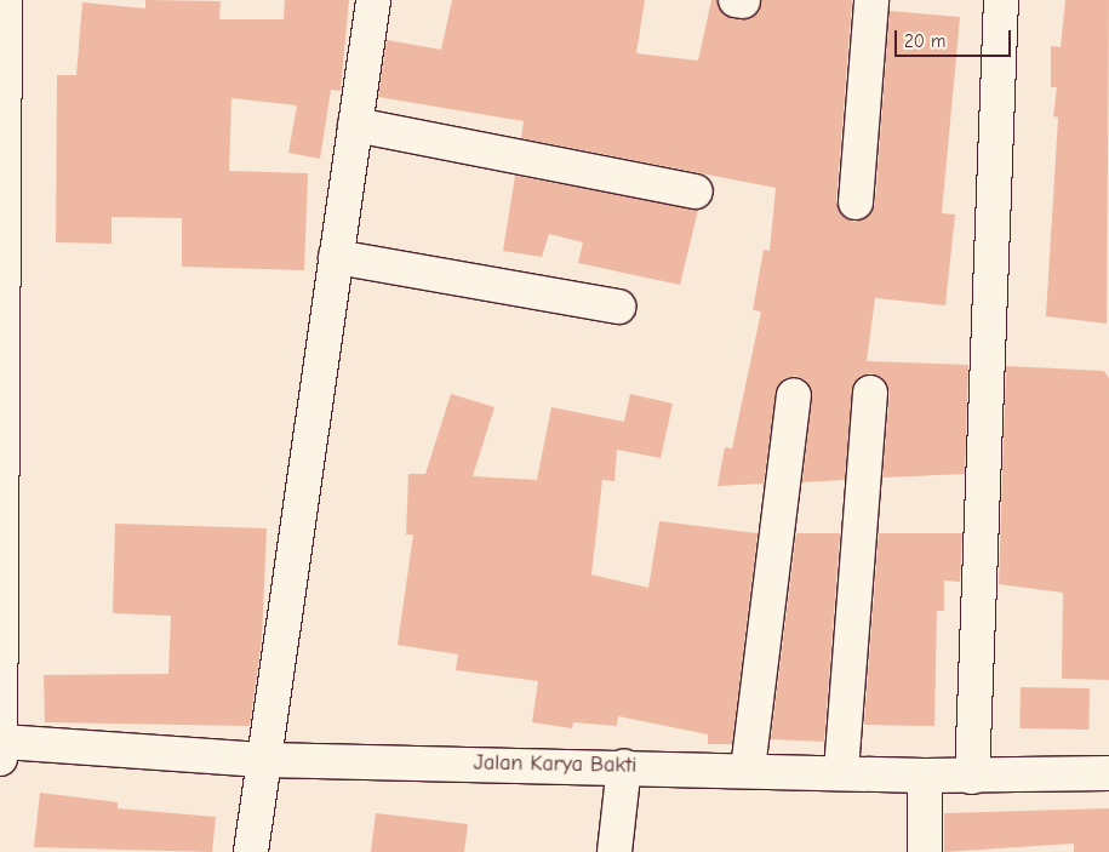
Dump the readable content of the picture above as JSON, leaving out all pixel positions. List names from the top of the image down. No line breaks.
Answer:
{"streets":{"street":["Jalan Karya Bakti"]},"scale_bar":"20 m"}
